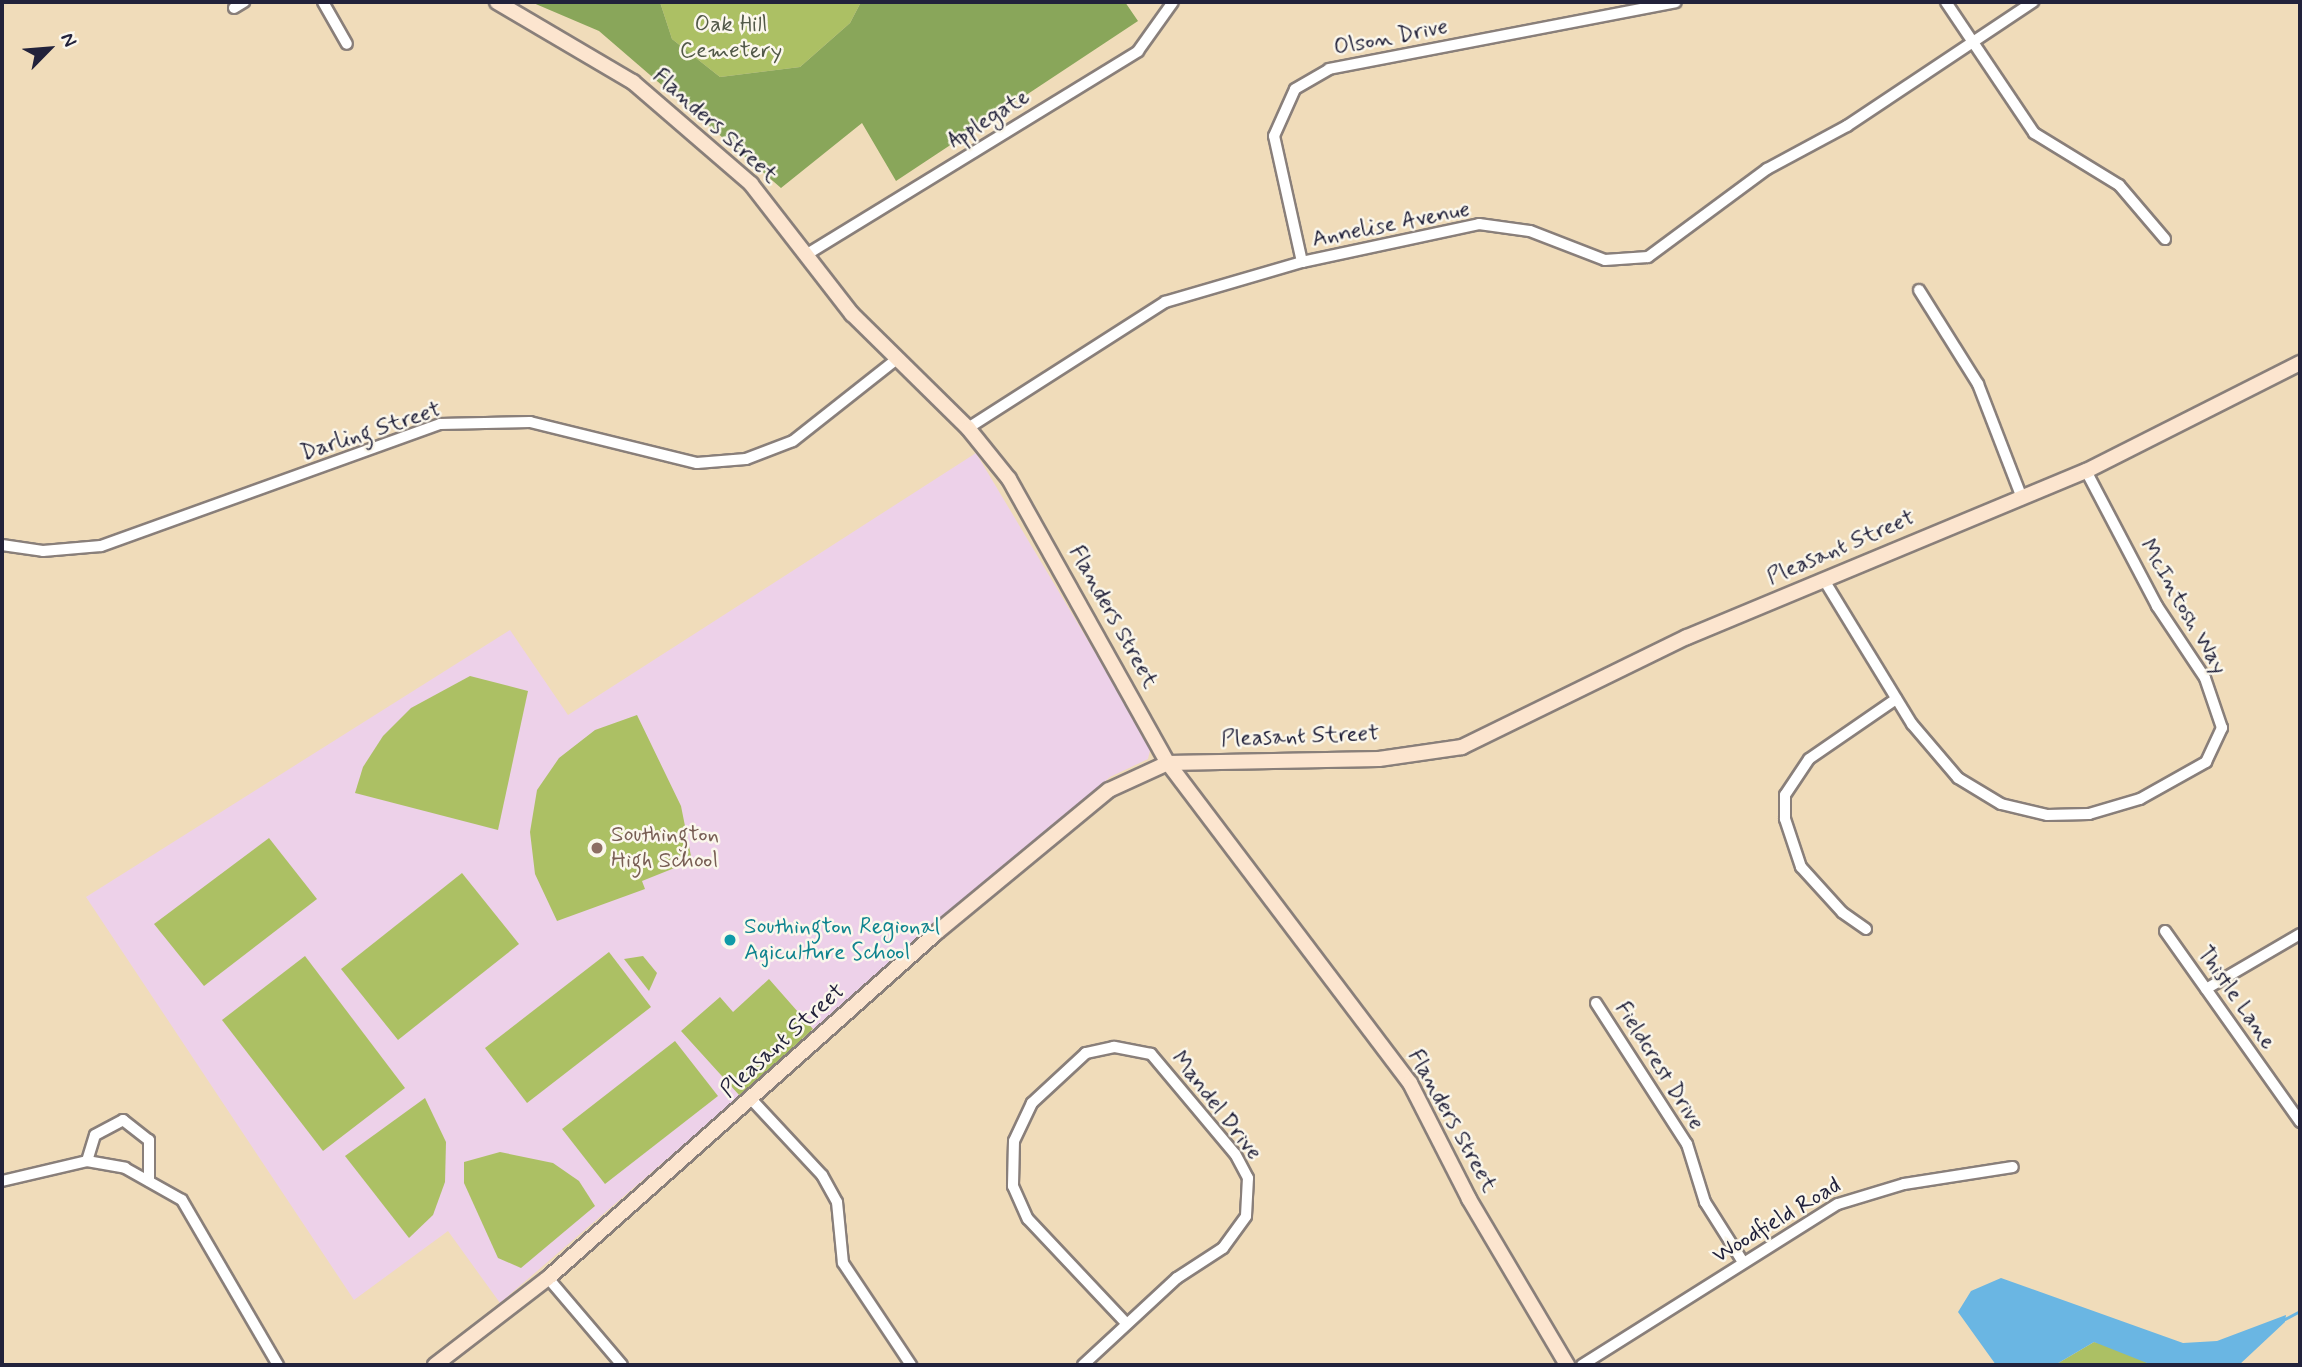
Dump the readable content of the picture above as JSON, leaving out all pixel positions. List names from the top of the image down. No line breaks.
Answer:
{"streets":{"street":["Olson Drive","Applegate","Flanders Street","Annelise Avenue","Darling Street","Pleasant Street","McIntosh Way","Thistle Lane","Fieldcrest Drive","Mandel Drive","Woodfield Road"]},"crossings":[["Olson Drive","Annelise Avenue"],["Applegate","Flanders Street"],["Flanders Street","Annelise Avenue"],["Flanders Street","Darling Street"],["Flanders Street","Pleasant Street"],["Pleasant Street","McIntosh Way"],["Fieldcrest Drive","Woodfield Road"]],"parks":["Oak Hill Cemetery"],"places":["Southington High School","Southington Regional Agiculture School"],"north":"top right"}
